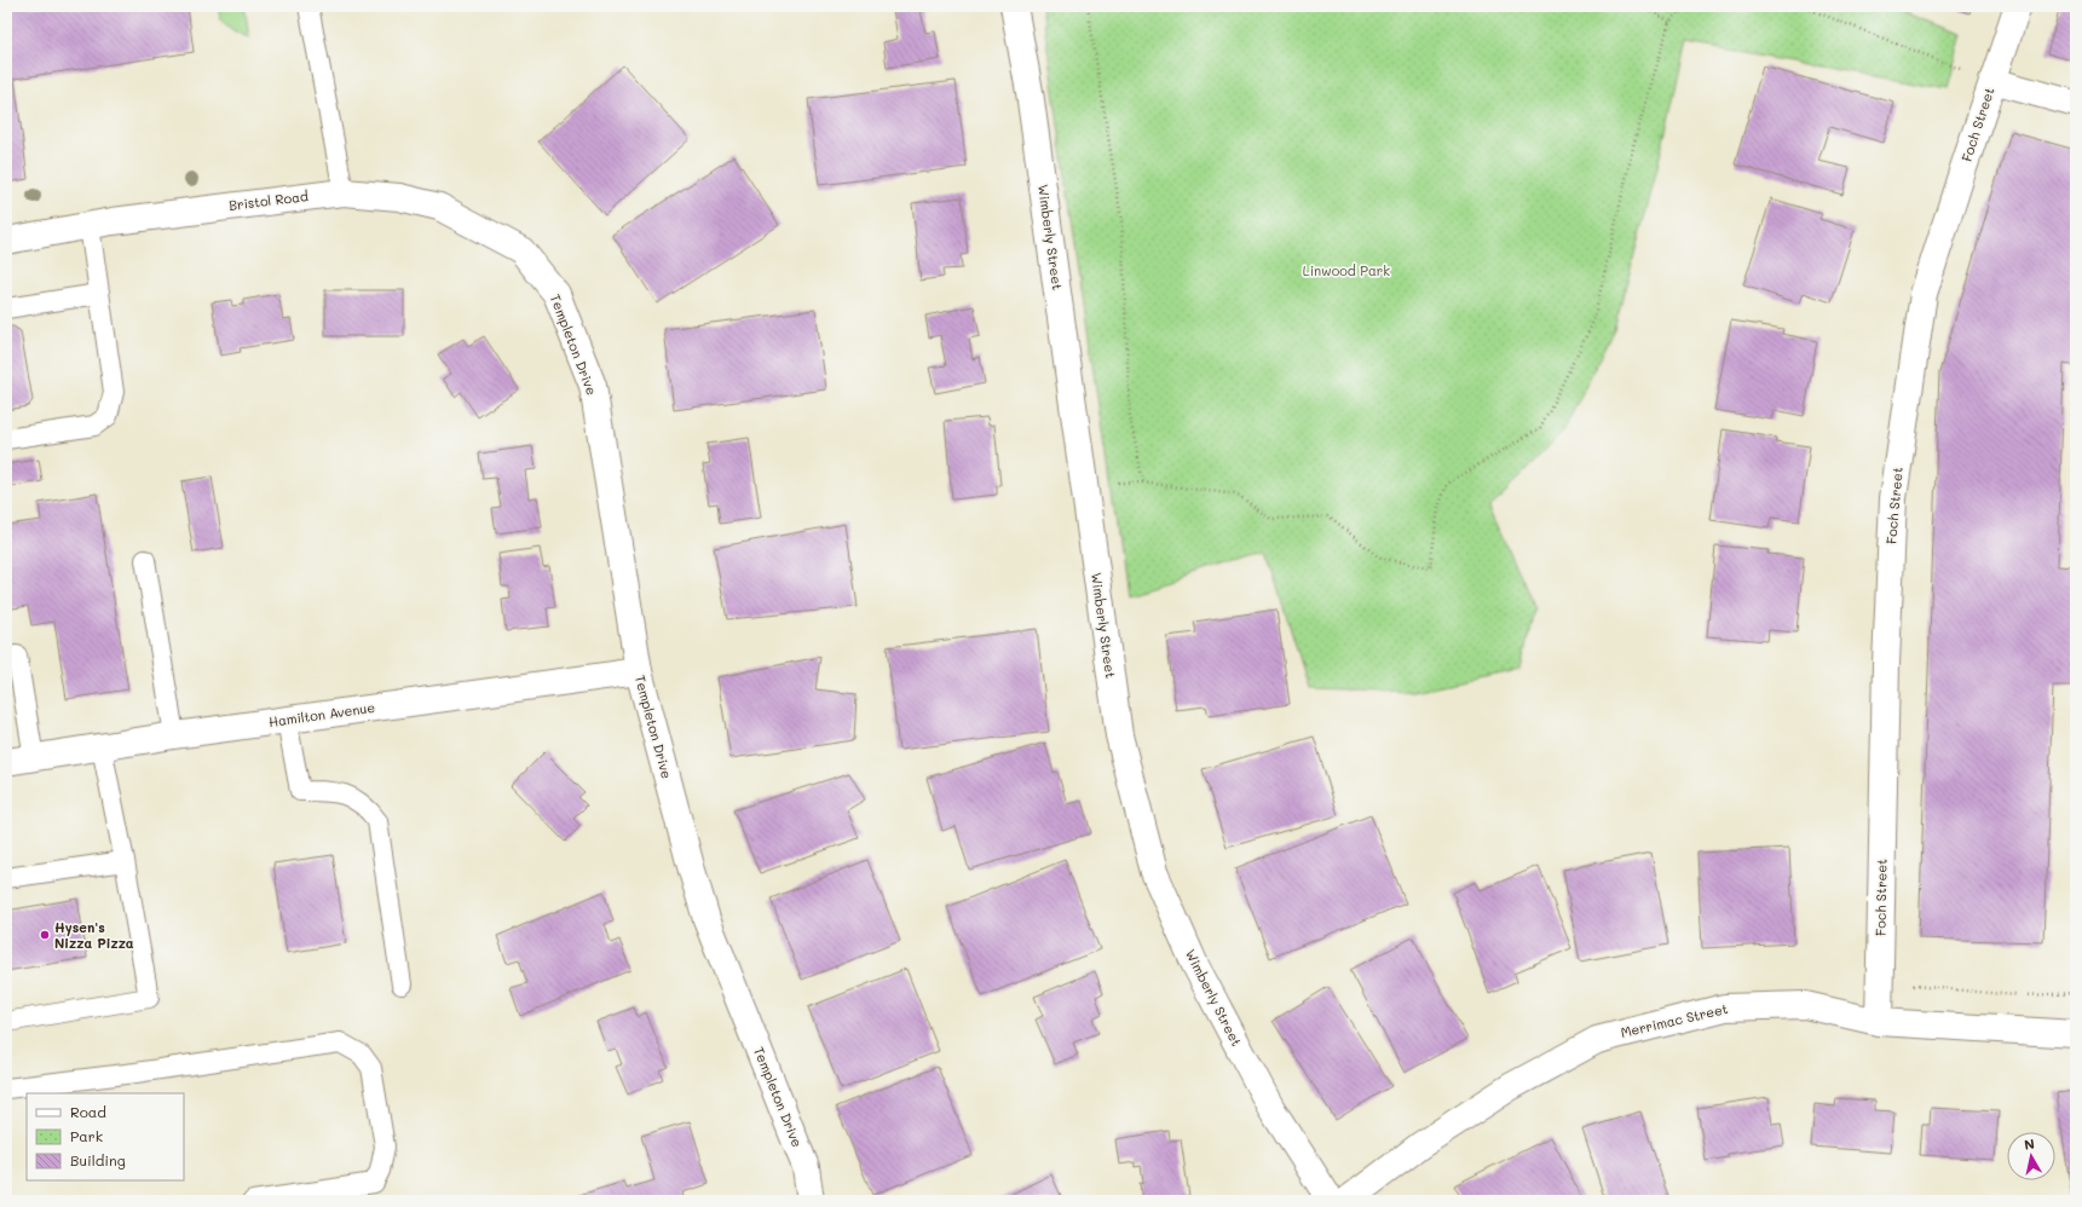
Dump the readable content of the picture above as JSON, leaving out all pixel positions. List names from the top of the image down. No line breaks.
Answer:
{"streets":{"street":["Foch Street","Bristol Road","Wimberly Street","Templeton Drive","Hamilton Avenue","Merrimac Street"]},"crossings":[["Foch Street","Merrimac Street"],["Bristol Road","Templeton Drive"],["Templeton Drive","Hamilton Avenue"]],"parks":["Linwood Park"],"places":["Hysen's Nizza Pizza"],"legend":["Road","Park","Building"],"north":"top"}
